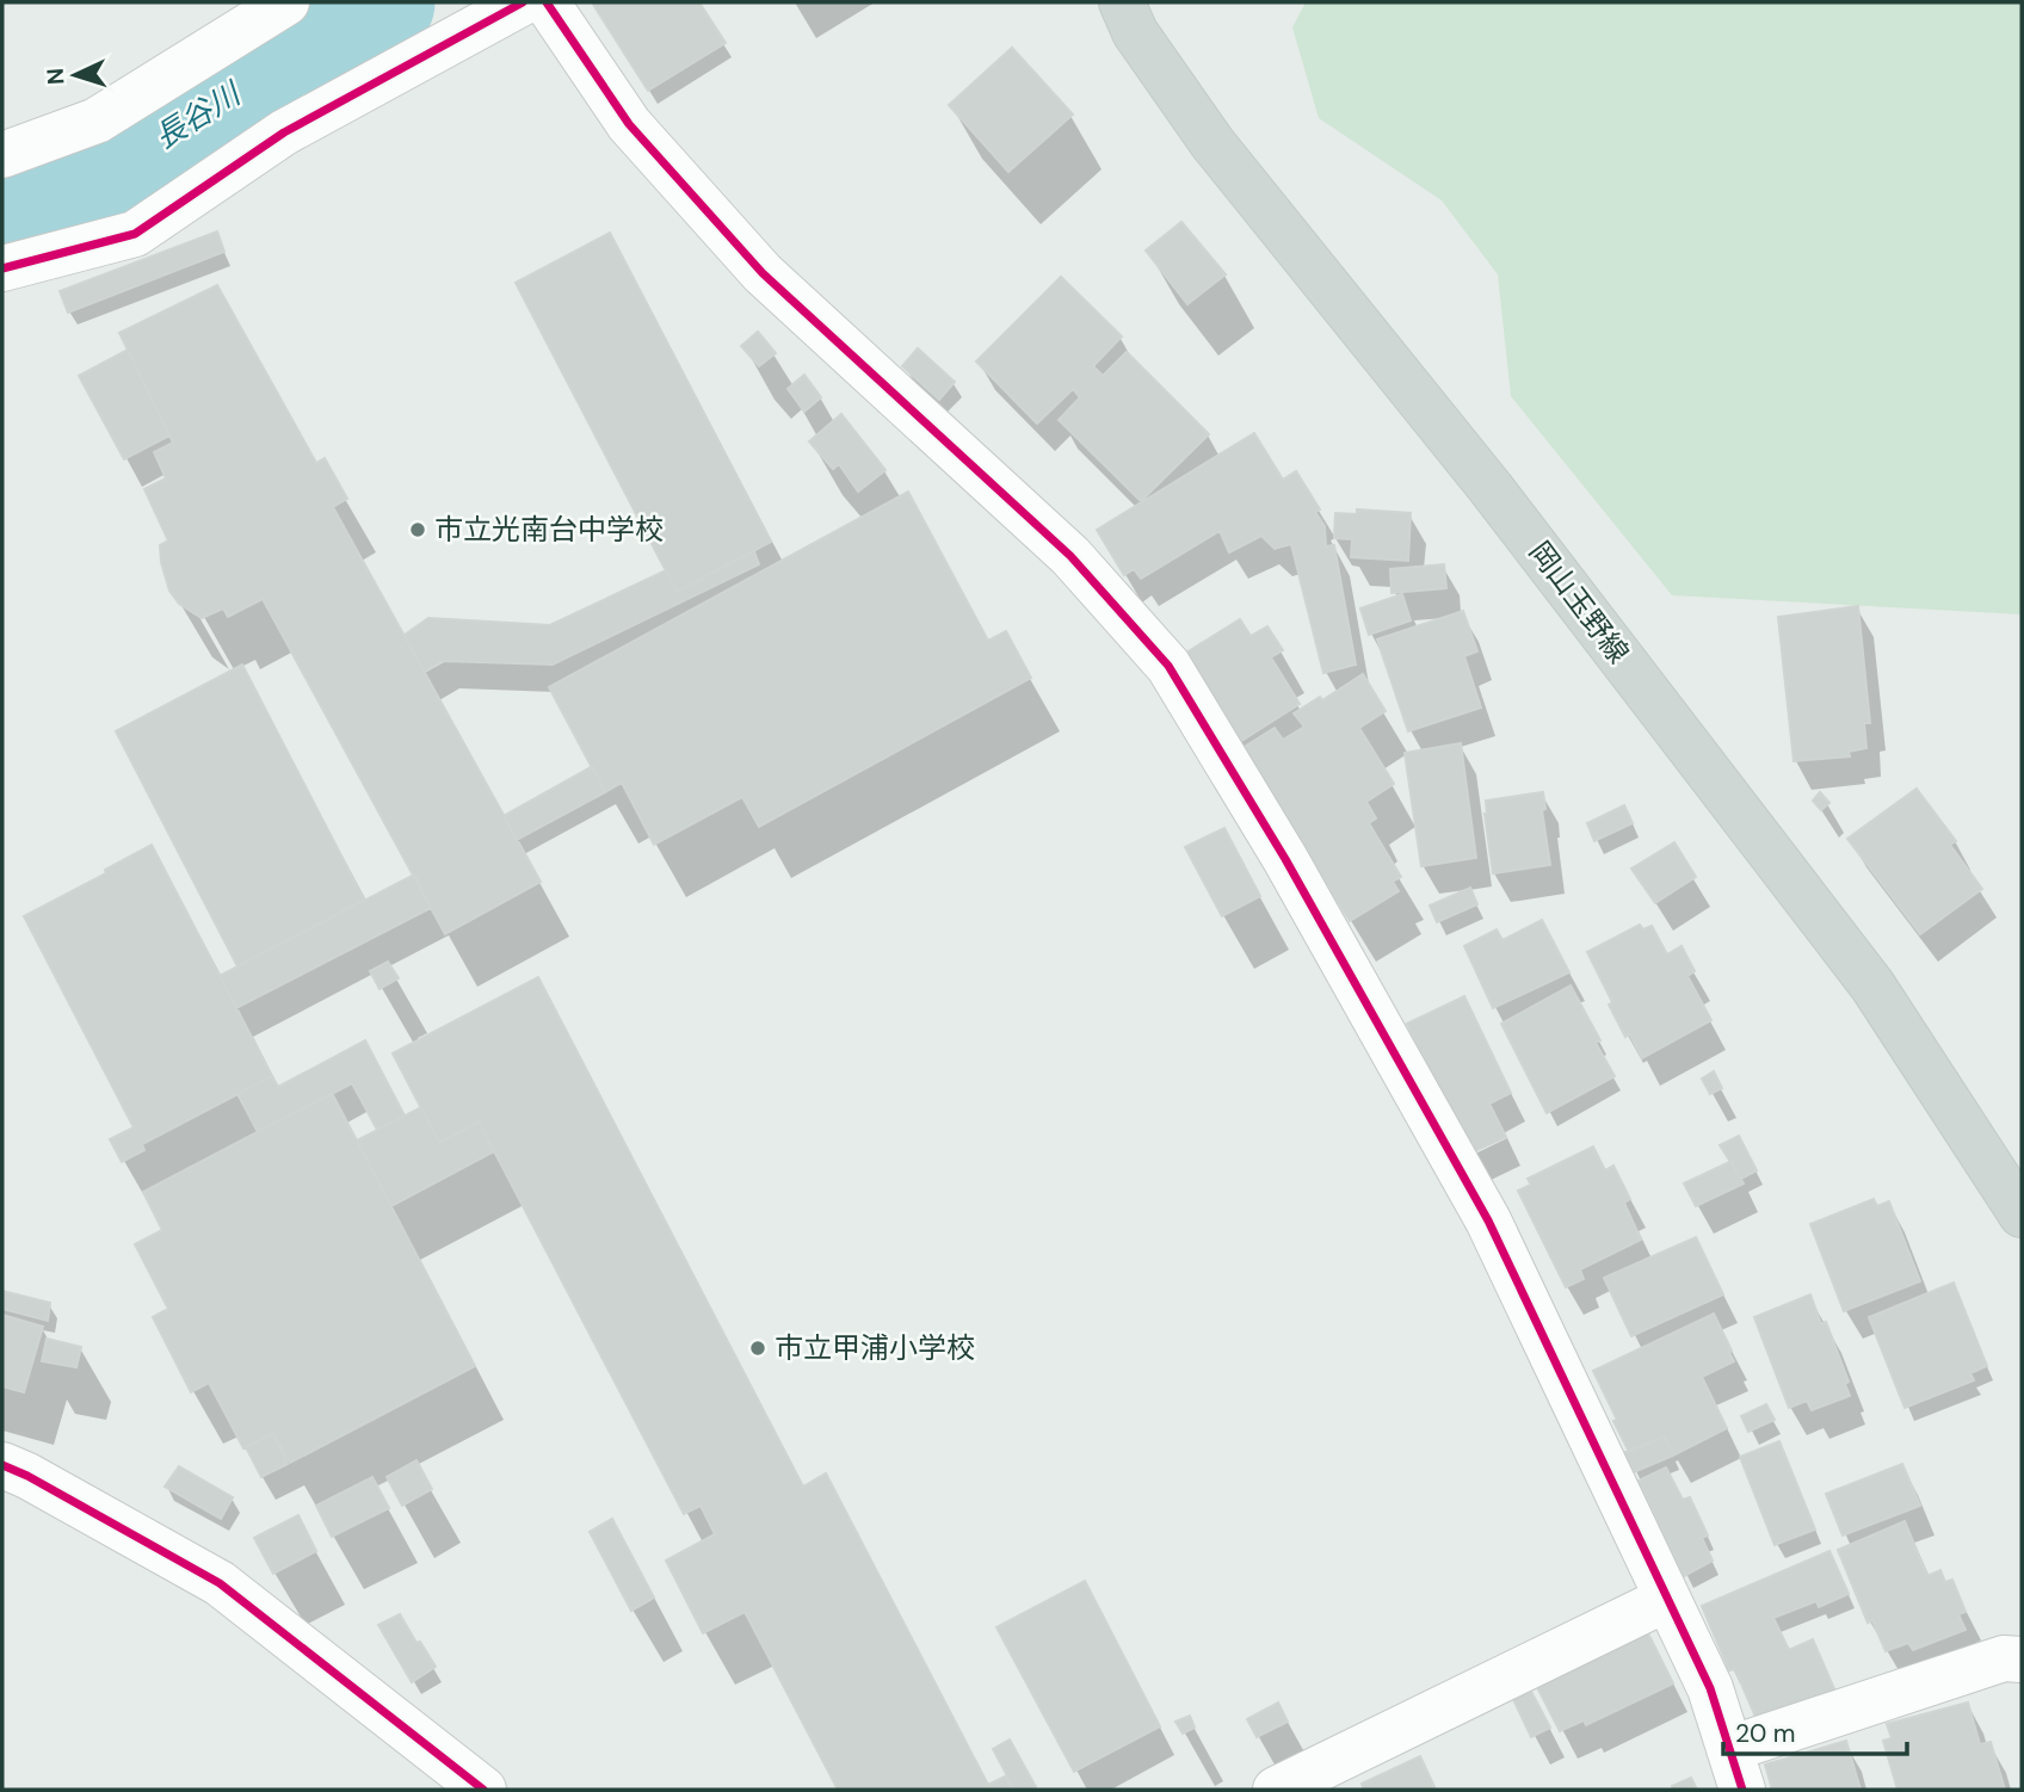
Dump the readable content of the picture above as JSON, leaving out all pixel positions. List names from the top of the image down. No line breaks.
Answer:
{"streets":{"main road":["岡山玉野線"]},"water":["長谷川"],"places":["市立光南台中学校","市立甲浦小学校"],"scale_bar":"20 m","north":"left"}
